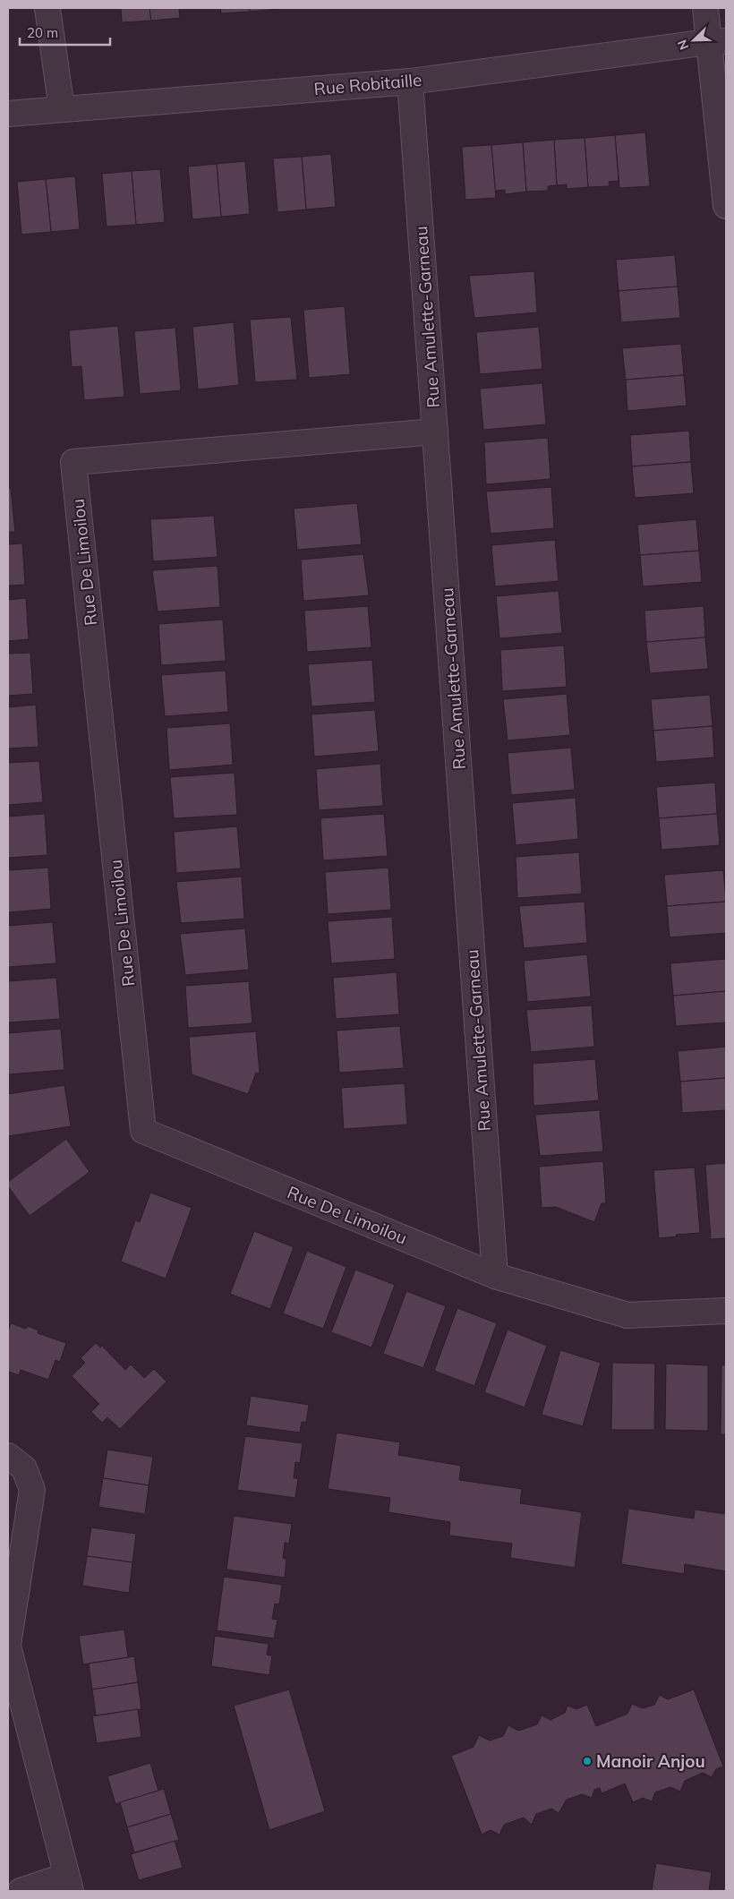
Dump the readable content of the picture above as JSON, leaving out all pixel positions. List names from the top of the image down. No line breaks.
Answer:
{"streets":{"street":["Rue Robitaille","Rue Amulette-Garneau","Rue De Limoilou"]},"crossings":[["Rue Robitaille","Rue Amulette-Garneau"],["Rue Amulette-Garneau","Rue De Limoilou"]],"places":["Manoir Anjou"],"scale_bar":"20 m","north":"bottom left"}
